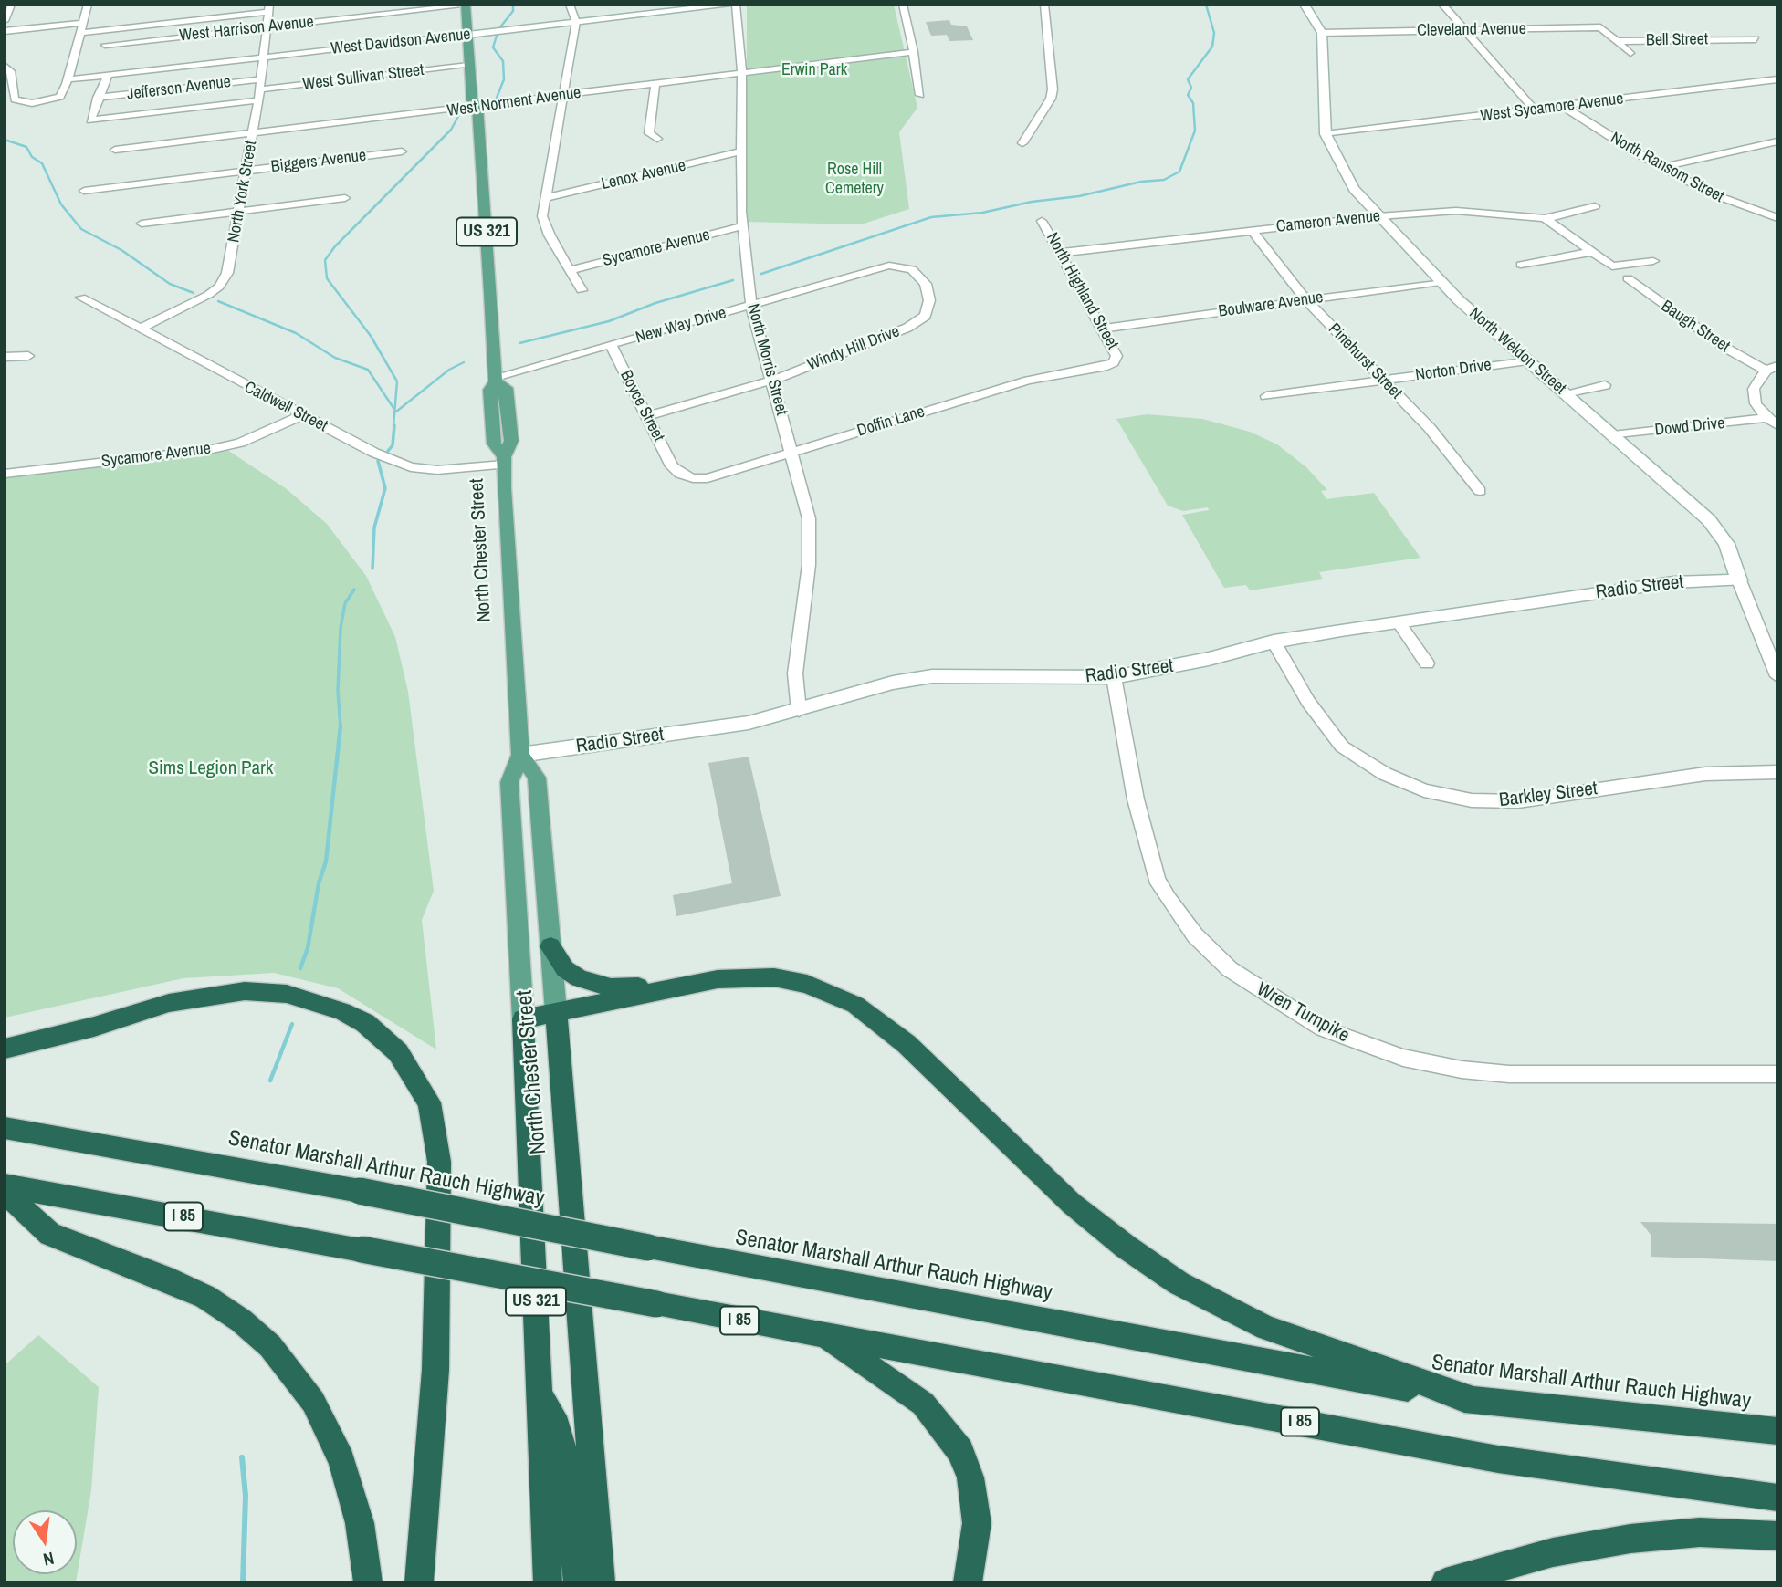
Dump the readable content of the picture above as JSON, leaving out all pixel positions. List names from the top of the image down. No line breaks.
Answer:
{"streets":{"highway":["US 321","North Chester Street","Senator Marshall Arthur Rauch Highway","I 85"],"street":["West Harrison Avenue","Cleveland Avenue","Bell Street","West Davidson Avenue","West Sullivan Street","Jefferson Avenue","West Norment Avenue","West Sycamore Avenue","Biggers Avenue","North Ransom Street","Lenox Avenue","North York Street","Cameron Avenue","Sycamore Avenue","North Highland Street","Boulware Avenue","New Way Drive","Baugh Street","Windy Hill Drive","North Weldon Street","North Morris Street","Pinehurst Street","Norton Drive","Boyce Street","Caldwell Street","Doffin Lane","Dowd Drive","Radio Street","Barkley Street","Wren Turnpike"]},"crossings":[["West Harrison Avenue","North York Street"],["West Harrison Avenue","North Chester Street"],["Cleveland Avenue","Bell Street"],["Cleveland Avenue","North Weldon Street"],["West Davidson Avenue","North York Street"],["West Davidson Avenue","North Morris Street"],["West Davidson Avenue","North Chester Street"],["West Sullivan Street","Jefferson Avenue"],["West Sullivan Street","North York Street"],["West Sullivan Street","North Chester Street"],["Jefferson Avenue","North York Street"],["West Norment Avenue","North York Street"],["West Norment Avenue","North Morris Street"],["West Norment Avenue","North Chester Street"],["West Sycamore Avenue","North Ransom Street"],["West Sycamore Avenue","North Weldon Street"],["Biggers Avenue","North York Street"],["Lenox Avenue","North Morris Street"],["North York Street","Caldwell Street"],["Cameron Avenue","North Highland Street"],["Cameron Avenue","North Weldon Street"],["Cameron Avenue","Pinehurst Street"],["Sycamore Avenue","North Morris Street"],["Sycamore Avenue","Caldwell Street"],["North Highland Street","Boulware Avenue"],["North Highland Street","Doffin Lane"],["Boulware Avenue","North Weldon Street"],["Boulware Avenue","Pinehurst Street"],["New Way Drive","Windy Hill Drive"],["New Way Drive","North Morris Street"],["New Way Drive","Boyce Street"],["New Way Drive","North Chester Street"],["Windy Hill Drive","North Morris Street"],["Windy Hill Drive","Boyce Street"],["North Weldon Street","Norton Drive"],["North Weldon Street","Dowd Drive"],["North Weldon Street","Radio Street"],["North Morris Street","Doffin Lane"],["North Morris Street","Radio Street"],["Pinehurst Street","Norton Drive"],["Boyce Street","Doffin Lane"],["Caldwell Street","North Chester Street"],["North Chester Street","Radio Street"],["Radio Street","Barkley Street"],["Radio Street","Wren Turnpike"]],"parks":["Erwin Park","Rose Hill Cemetery","Sims Legion Park"],"north":"bottom"}
